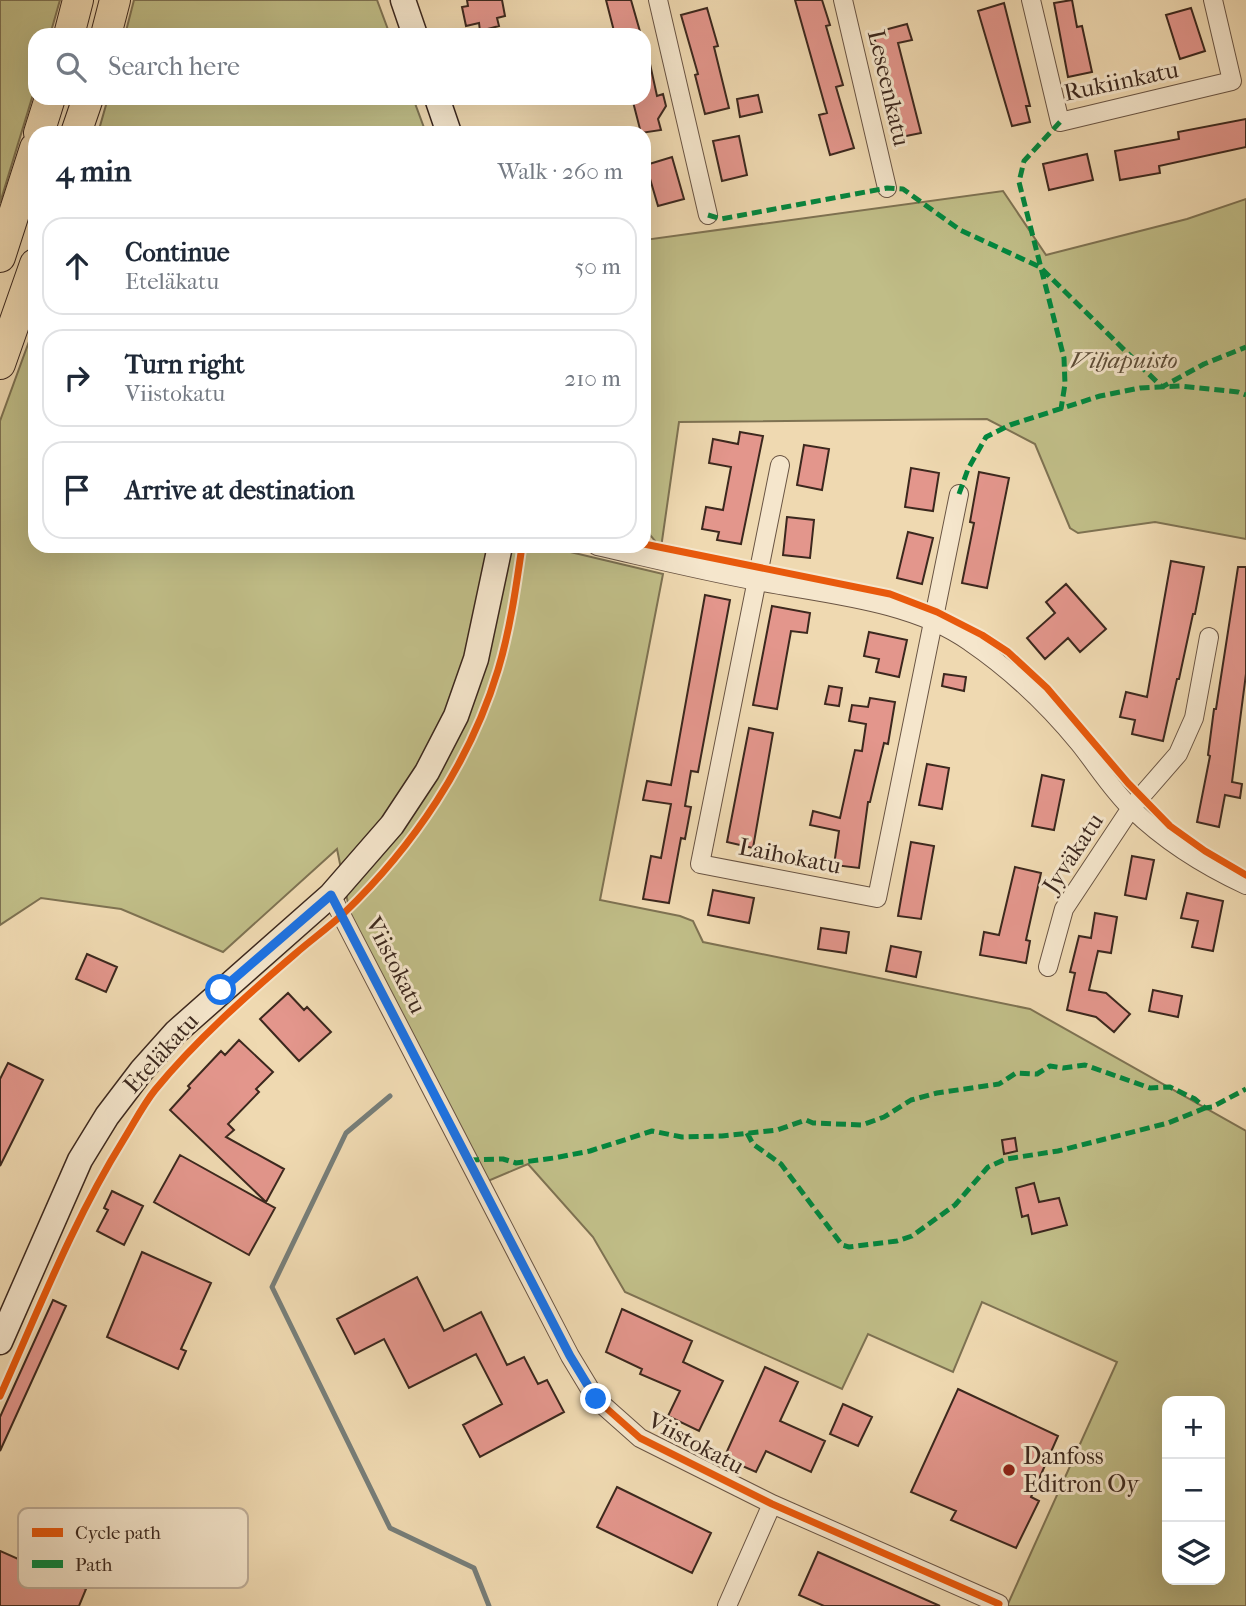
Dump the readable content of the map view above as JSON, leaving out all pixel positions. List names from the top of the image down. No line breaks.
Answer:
{"streets":{"main road":["Eteläkatu"],"street":["Rukiinkatu","Leseenkatu","Jyväkatu","Laihokatu","Viistokatu"]},"crossings":[["Viistokatu","Eteläkatu"]],"parks":["Viljapuisto"],"places":["Danfoss Editron Oy"],"legend":["Cycle path","Path"],"page":{"search":"Search here","heading":["4 min","Walk · 260 m"],"list":[["Continue","Eteläkatu","50 m"],["Turn right","Viistokatu","210 m"],"Arrive at destination"],"map_buttons":["+","−"]}}
